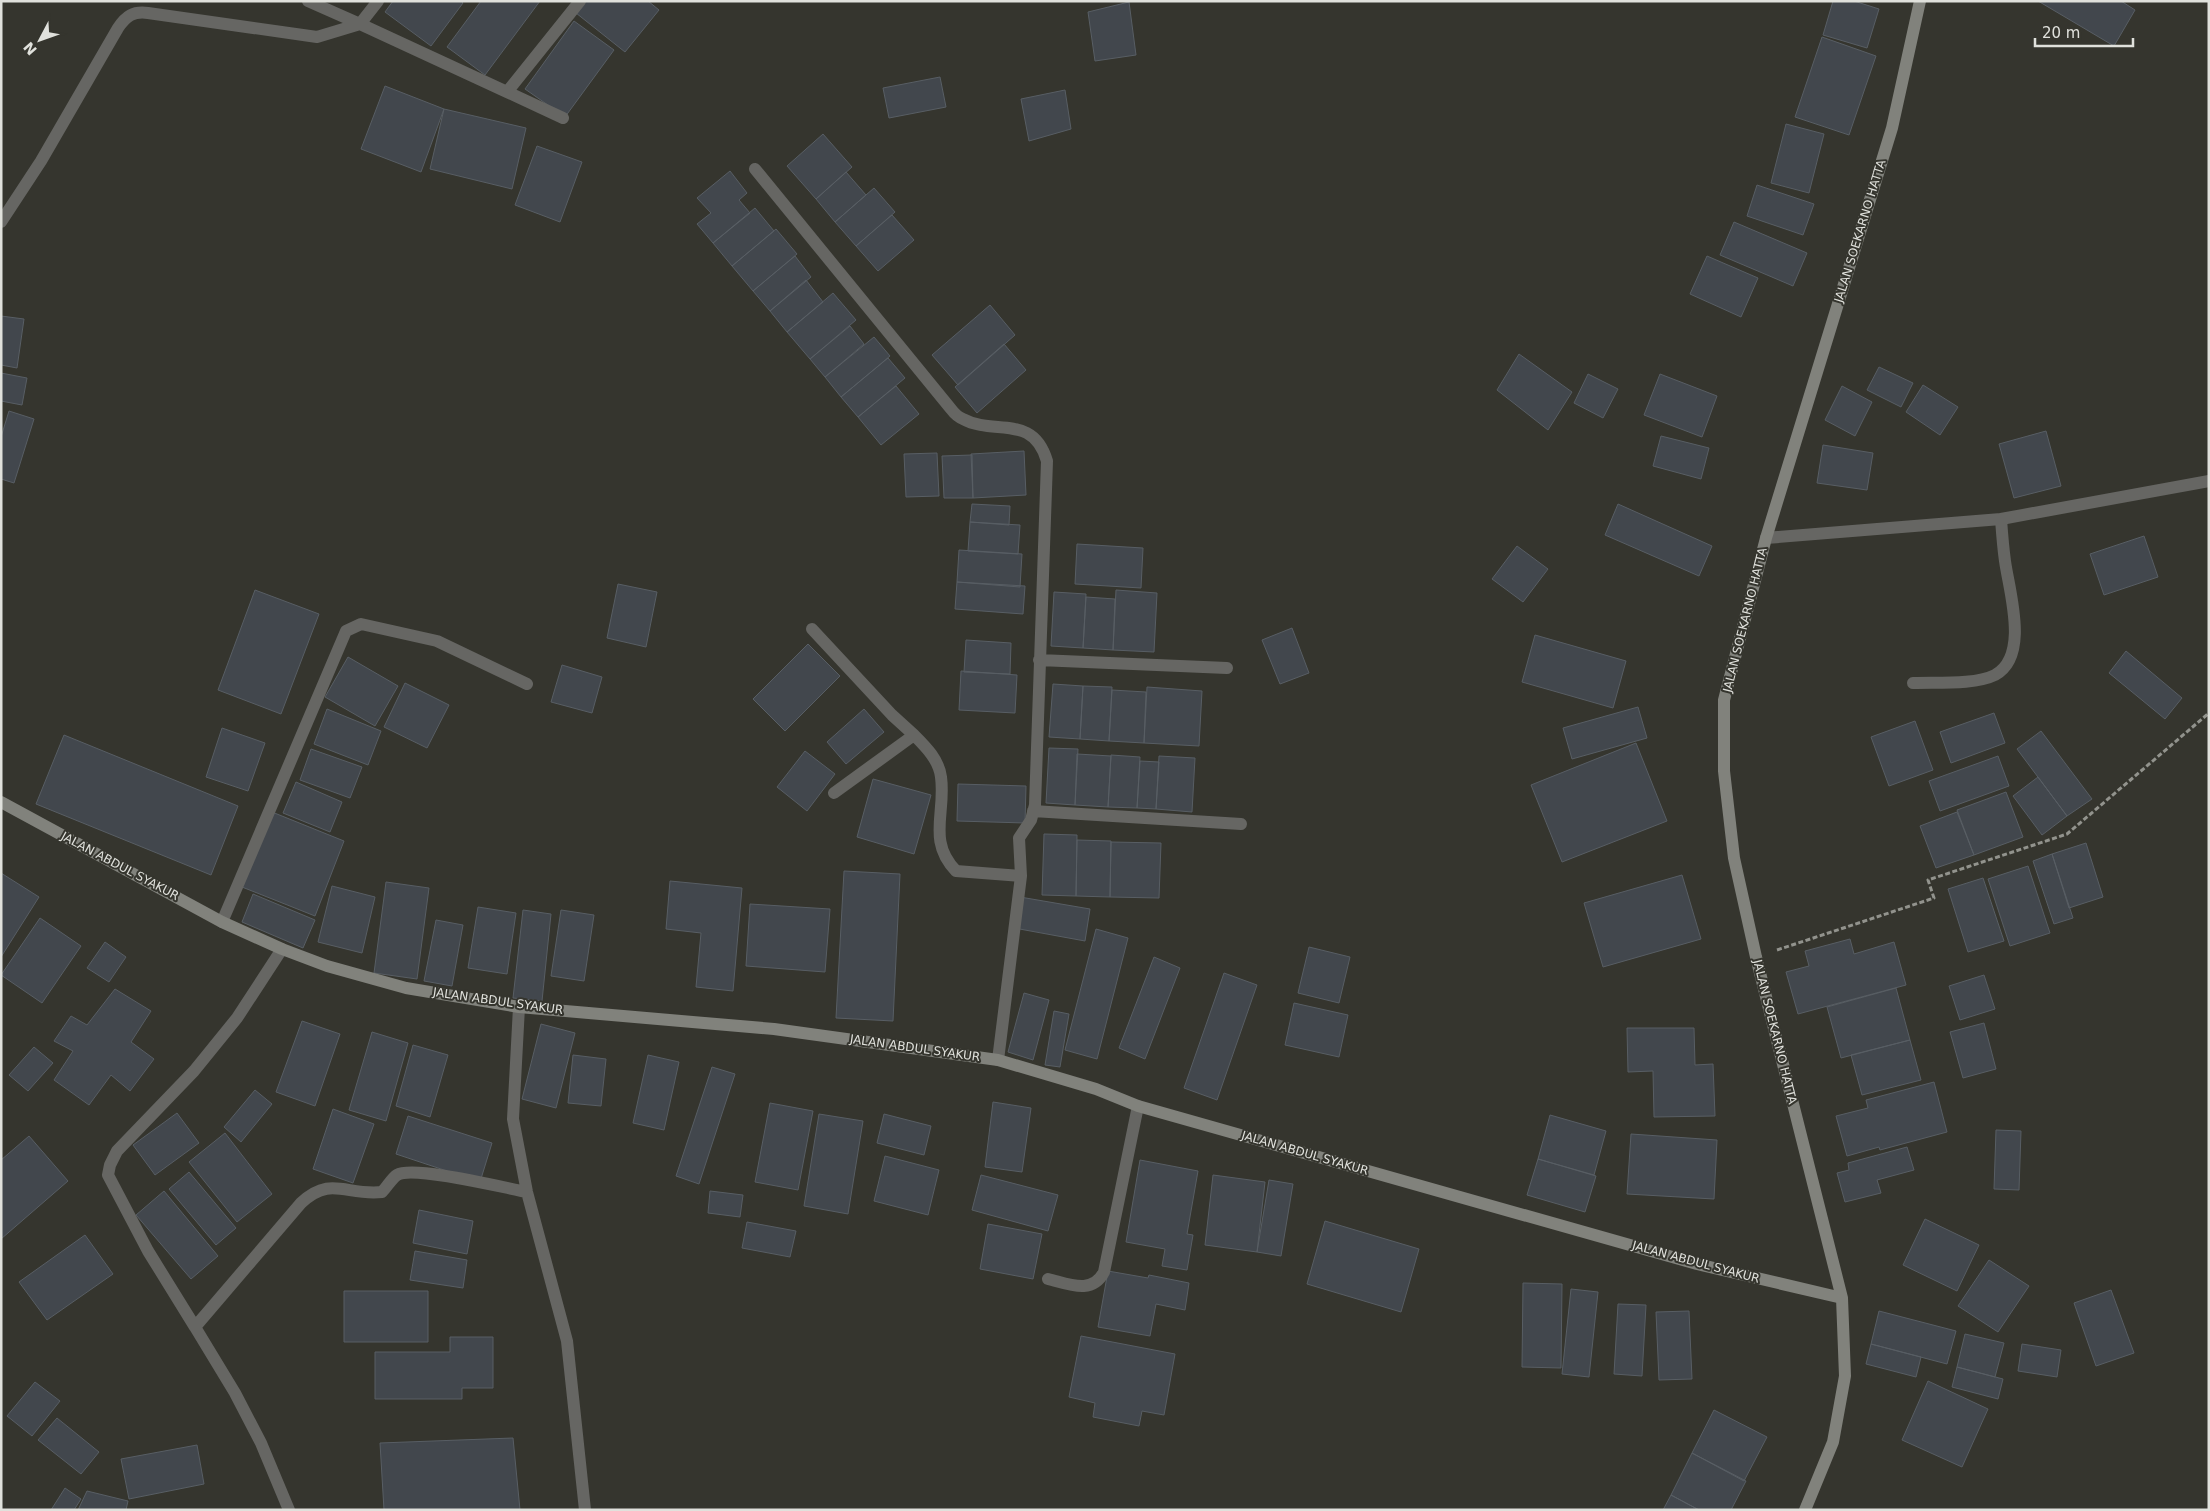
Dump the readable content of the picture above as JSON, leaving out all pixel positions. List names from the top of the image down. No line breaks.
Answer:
{"streets":{"street":["JALAN SOEKARNO HATTA","JALAN ABDUL SYAKUR"]},"crossings":[["JALAN SOEKARNO HATTA","JALAN ABDUL SYAKUR"]],"scale_bar":"20 m","north":"bottom left"}
